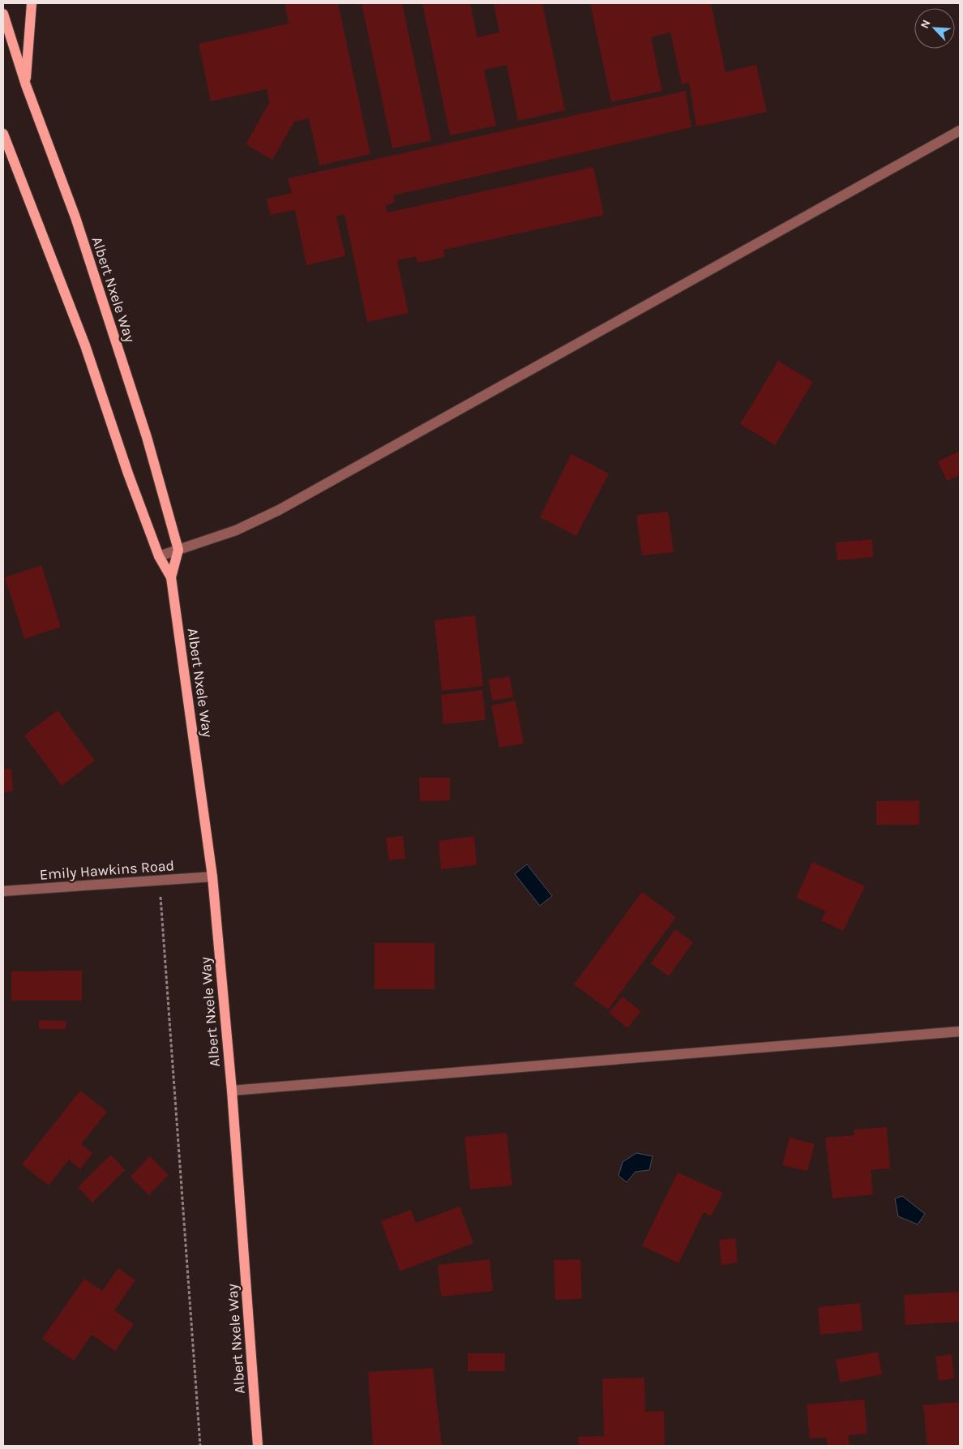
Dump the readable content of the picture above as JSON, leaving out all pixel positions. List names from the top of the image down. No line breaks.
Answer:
{"streets":{"main road":["Albert Nxele Way"],"street":["Emily Hawkins Road"]},"crossings":[["Albert Nxele Way","Emily Hawkins Road"]],"north":"top left"}
